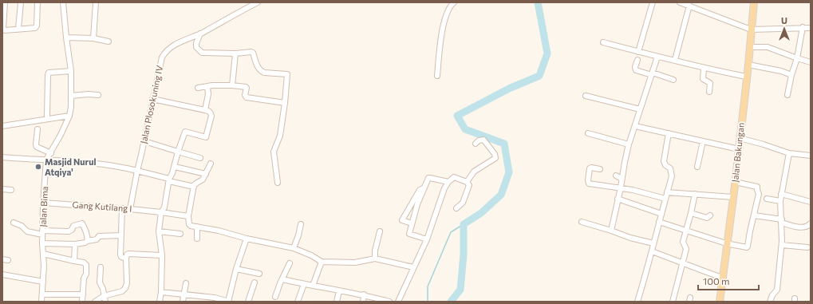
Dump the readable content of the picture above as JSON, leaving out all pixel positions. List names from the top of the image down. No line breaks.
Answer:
{"streets":{"main road":["Jalan Bakungan"],"street":["Jalan Plosokuning IV","Jalan Bima","Gang Kutilang I"]},"crossings":[["Jalan Plosokuning IV","Gang Kutilang I"],["Jalan Bima","Gang Kutilang I"]],"places":["Masjid Nurul Atqiya'"],"scale_bar":"100 m","north":"top"}
